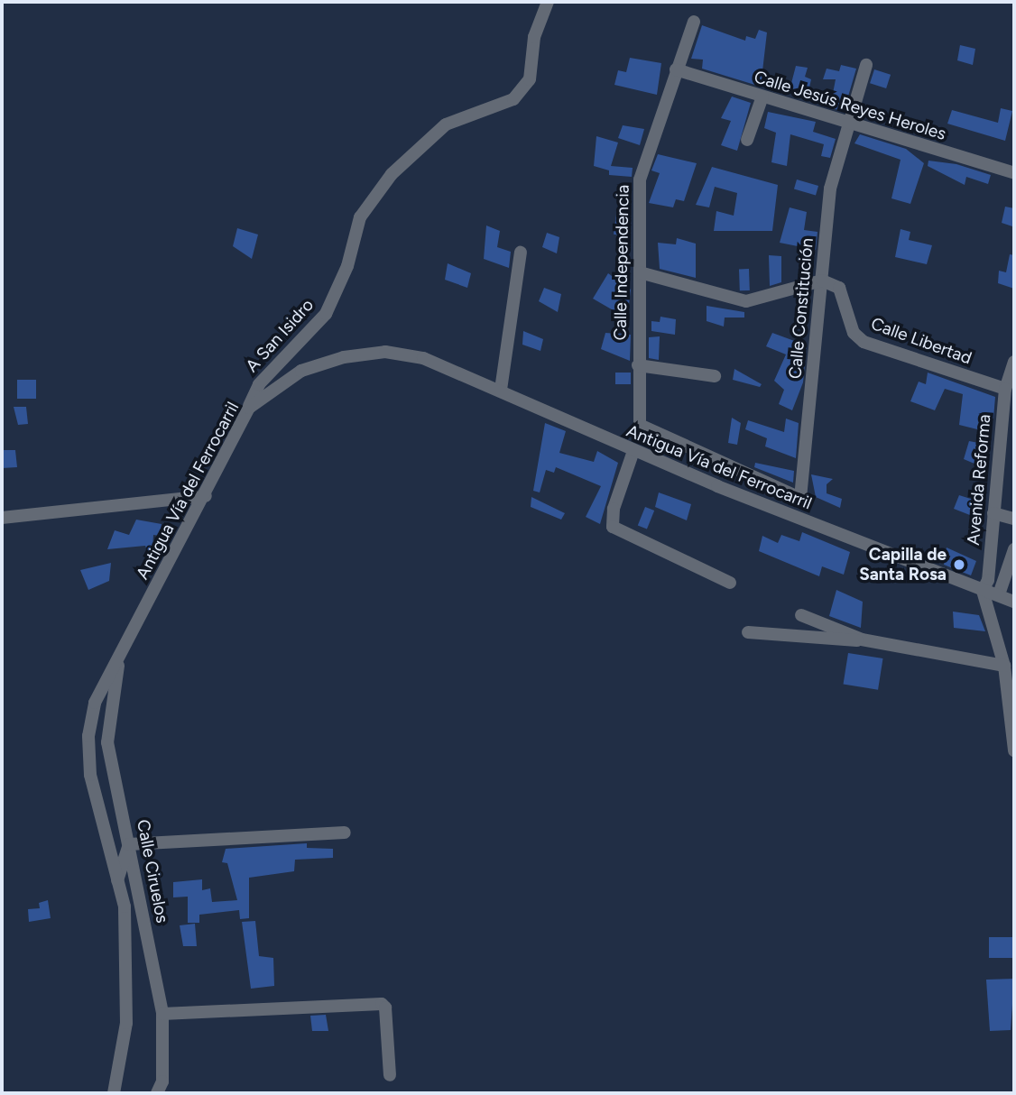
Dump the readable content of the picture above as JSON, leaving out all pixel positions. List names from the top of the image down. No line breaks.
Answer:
{"streets":{"street":["Calle Jesús Reyes Heroles","Calle Independencia","Calle Constitución","A San Isidro","Calle Libertad","Antigua Vía del Ferrocarril","Avenida Reforma","Calle Ciruelos"]},"crossings":[["Calle Jesús Reyes Heroles","Calle Independencia"],["Calle Jesús Reyes Heroles","Calle Constitución"],["Calle Independencia","Calle Constitución"],["Calle Constitución","Calle Libertad"],["A San Isidro","Antigua Vía del Ferrocarril"],["Calle Libertad","Avenida Reforma"],["Antigua Vía del Ferrocarril","Avenida Reforma"],["Antigua Vía del Ferrocarril","Calle Ciruelos"]],"places":["Capilla de Santa Rosa"]}
